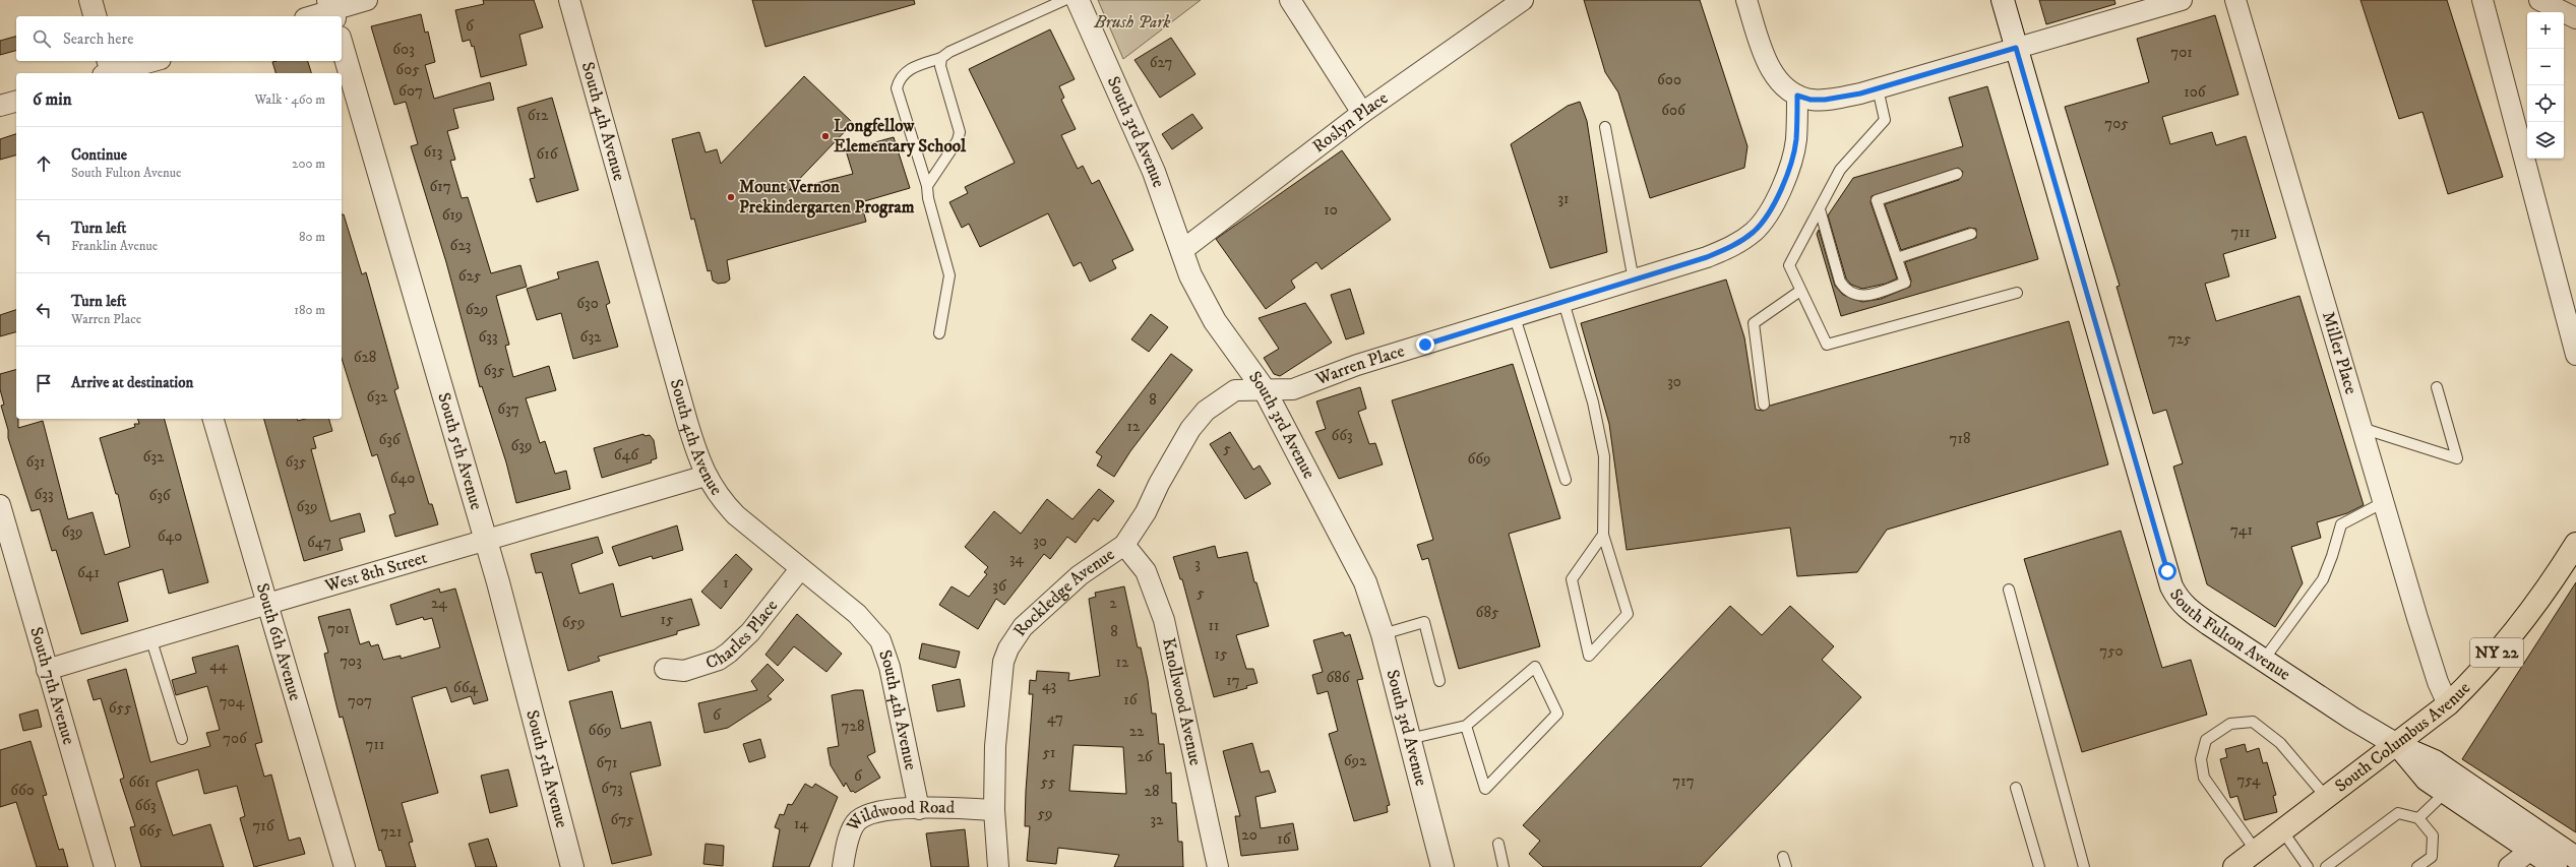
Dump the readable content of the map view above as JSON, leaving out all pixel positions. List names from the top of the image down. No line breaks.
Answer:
{"streets":{"main road":["NY 22","South Columbus Avenue"],"street":["South 4th Avenue","Roslyn Place","South 3rd Avenue","Miller Place","Warren Place","South 5th Avenue","West 8th Street","Rockledge Avenue","Charles Place","South Fulton Avenue","South 6th Avenue","South 7th Avenue","Knollwood Avenue","Wildwood Road"]},"crossings":[["South 4th Avenue","West 8th Street"],["South 4th Avenue","Charles Place"],["South 4th Avenue","Wildwood Road"],["Roslyn Place","South 3rd Avenue"],["South 3rd Avenue","Warren Place"],["South 3rd Avenue","Rockledge Avenue"],["Miller Place","South Columbus Avenue"],["Warren Place","Rockledge Avenue"],["South 5th Avenue","West 8th Street"],["West 8th Street","South 6th Avenue"],["West 8th Street","South 7th Avenue"],["Rockledge Avenue","Knollwood Avenue"],["Rockledge Avenue","Wildwood Road"],["South Fulton Avenue","South Columbus Avenue"]],"parks":["Brush Park"],"places":["Longfellow Elementary School","Mount Vernon Prekindergarten Program"],"house_numbers":["6","603","701","627","605","600","607","106","606","612","705","613","616","617","31","10","619","711","623","625","630","629","633","632","725","628","635","30","632","8","637","12","663","718","636","639","5","646","632","669","631","635","640","633","636","639","741","639","640","30","647","34","3","641","1","36","5","24","2","685","15","659","11","701","8","750","15","703","12","44","686","17","43","664","16","707","704","655","6","47","728","669","22","706","711","51","26","692","671","6","754","717","661","55","673","660","28","663","59","675","32","14","716","665","721","20","16"],"page":{"map_buttons":["+","−"],"search":"Search here","heading":["6 min","Walk · 460 m"],"list":[["Continue","South Fulton Avenue","200 m"],["Turn left","Franklin Avenue","80 m"],["Turn left","Warren Place","180 m"],"Arrive at destination"]}}
